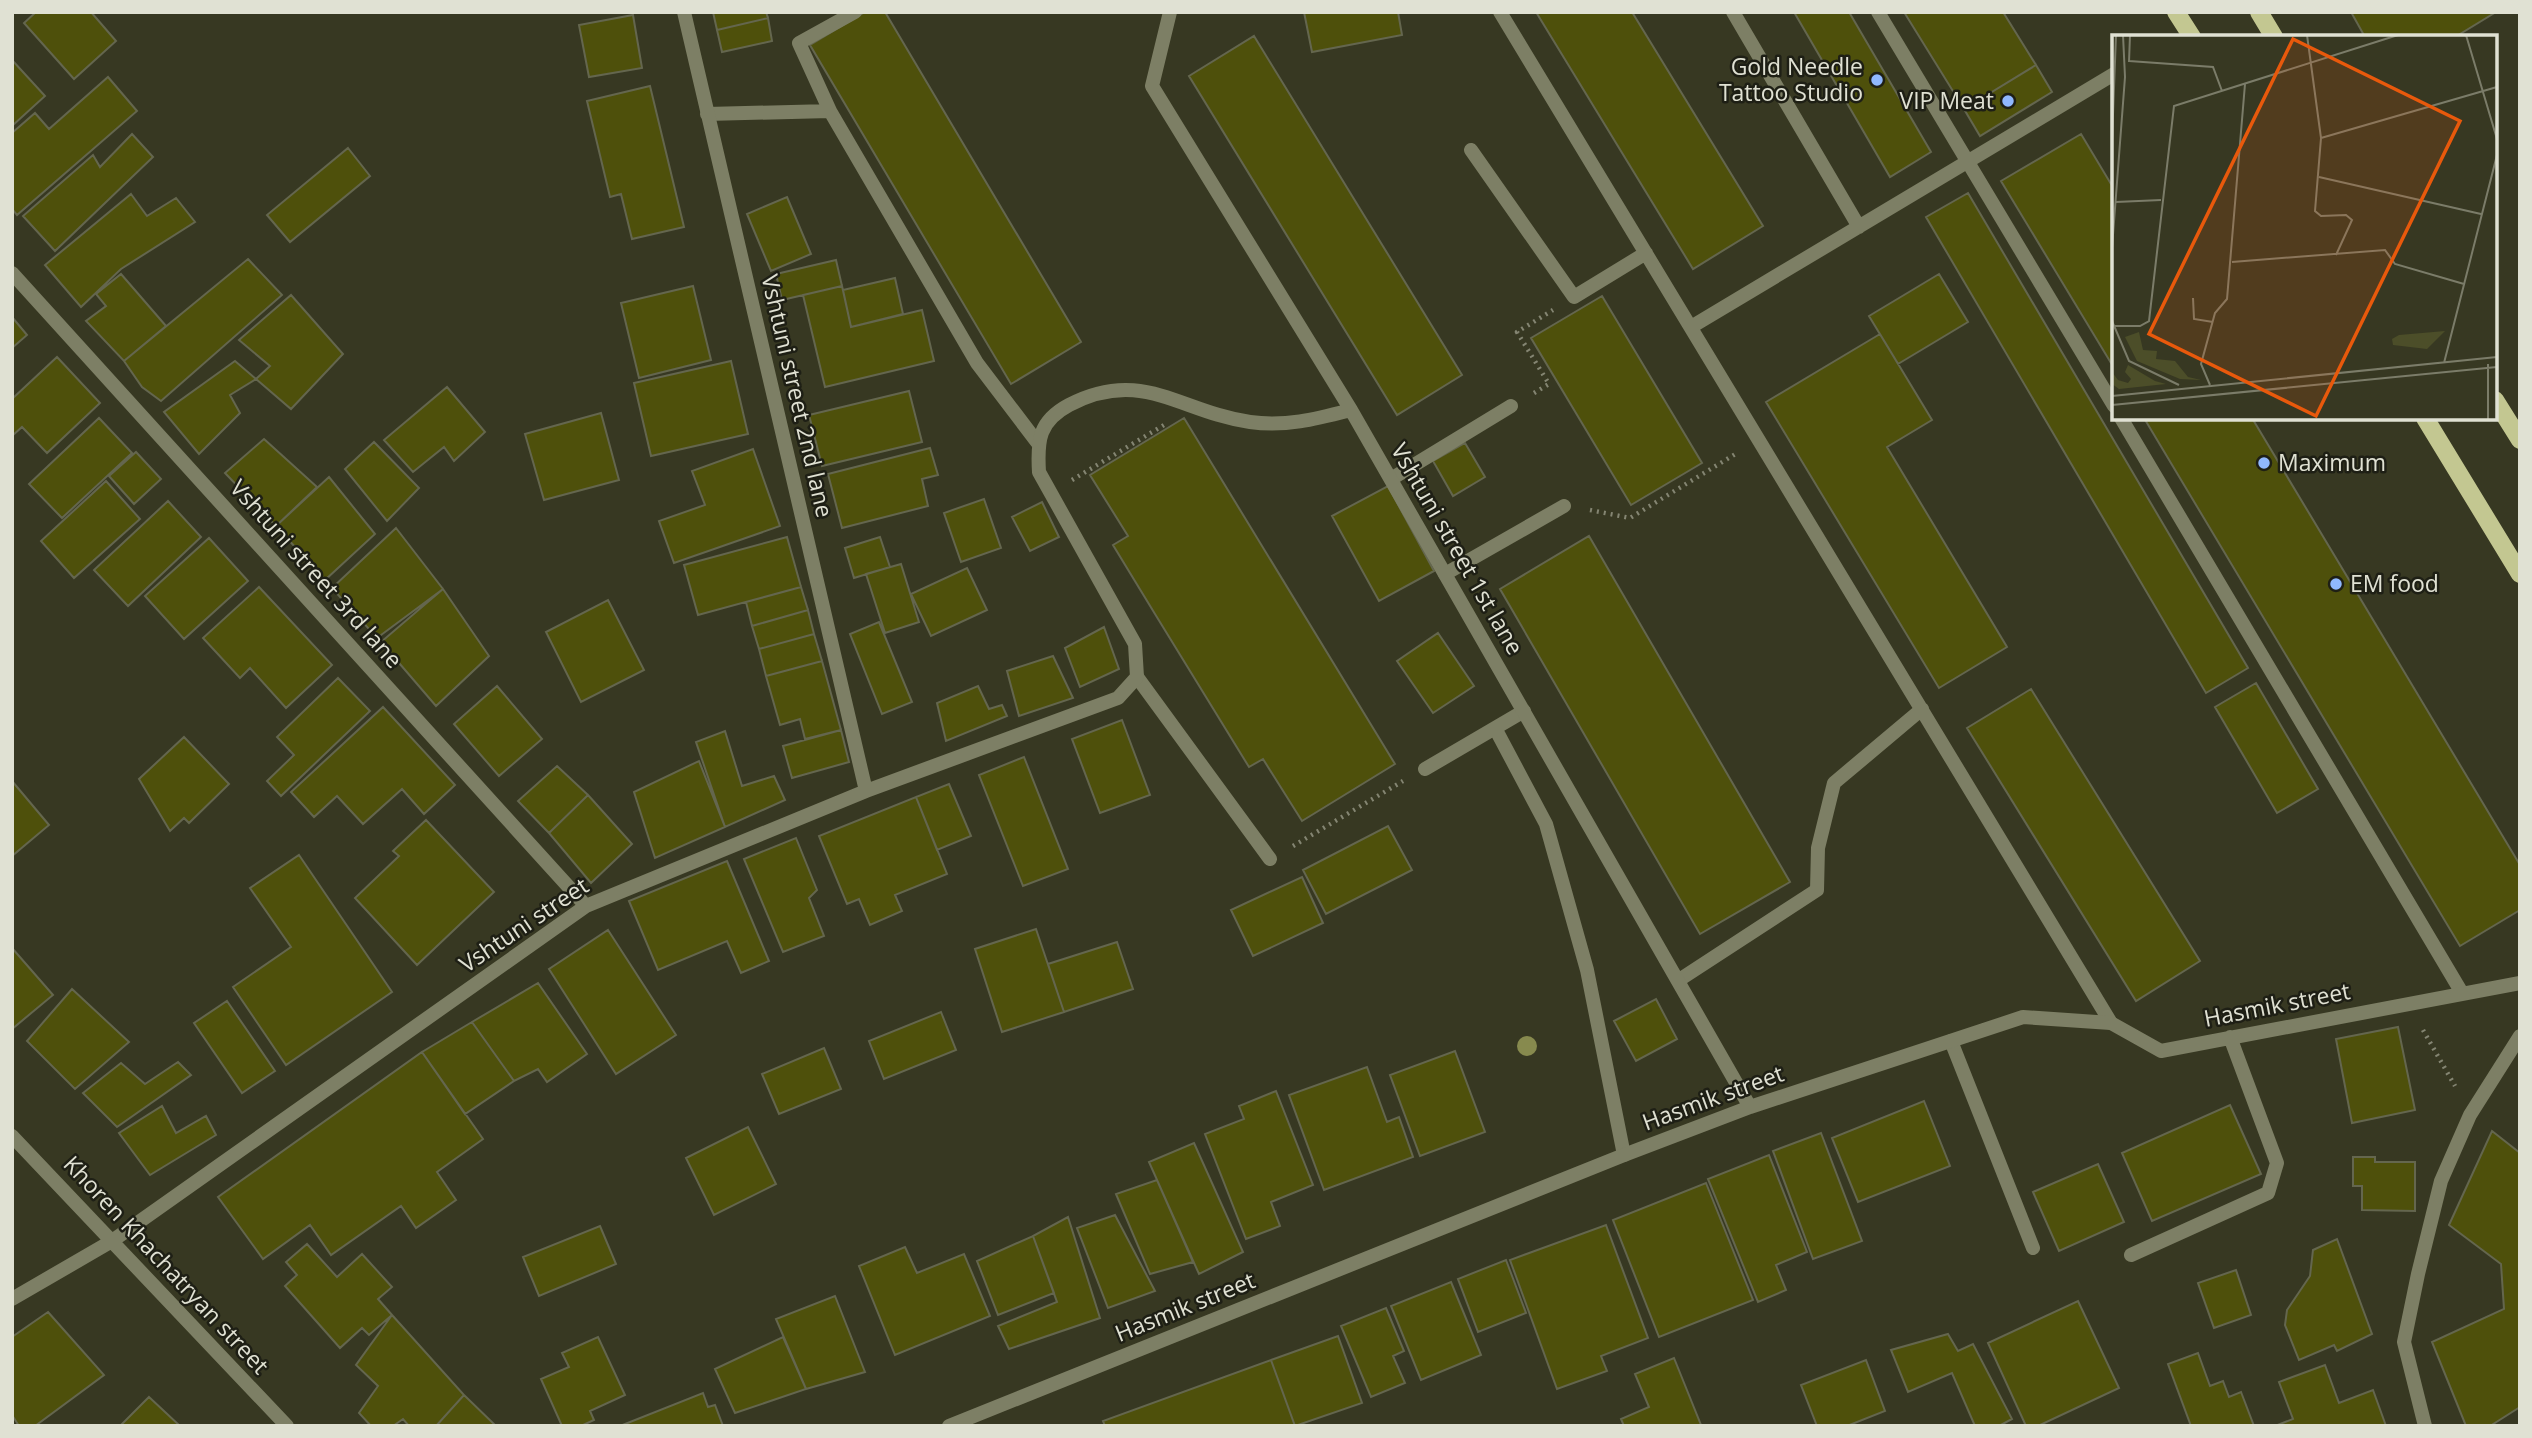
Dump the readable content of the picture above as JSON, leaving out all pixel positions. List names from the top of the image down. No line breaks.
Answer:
{"streets":{"street":["Vshtuni street 2nd lane","Vshtuni street 1st lane","Vshtuni street 3rd lane","Vshtuni street","Hasmik street","Khoren Khachatryan street"]},"crossings":[["Vshtuni street 2nd lane","Vshtuni street"],["Vshtuni street 1st lane","Hasmik street"],["Vshtuni street 3rd lane","Vshtuni street"],["Vshtuni street","Khoren Khachatryan street"]],"places":["Gold Needle Tattoo Studio","VIP Meat","Maximum","EM food"]}
